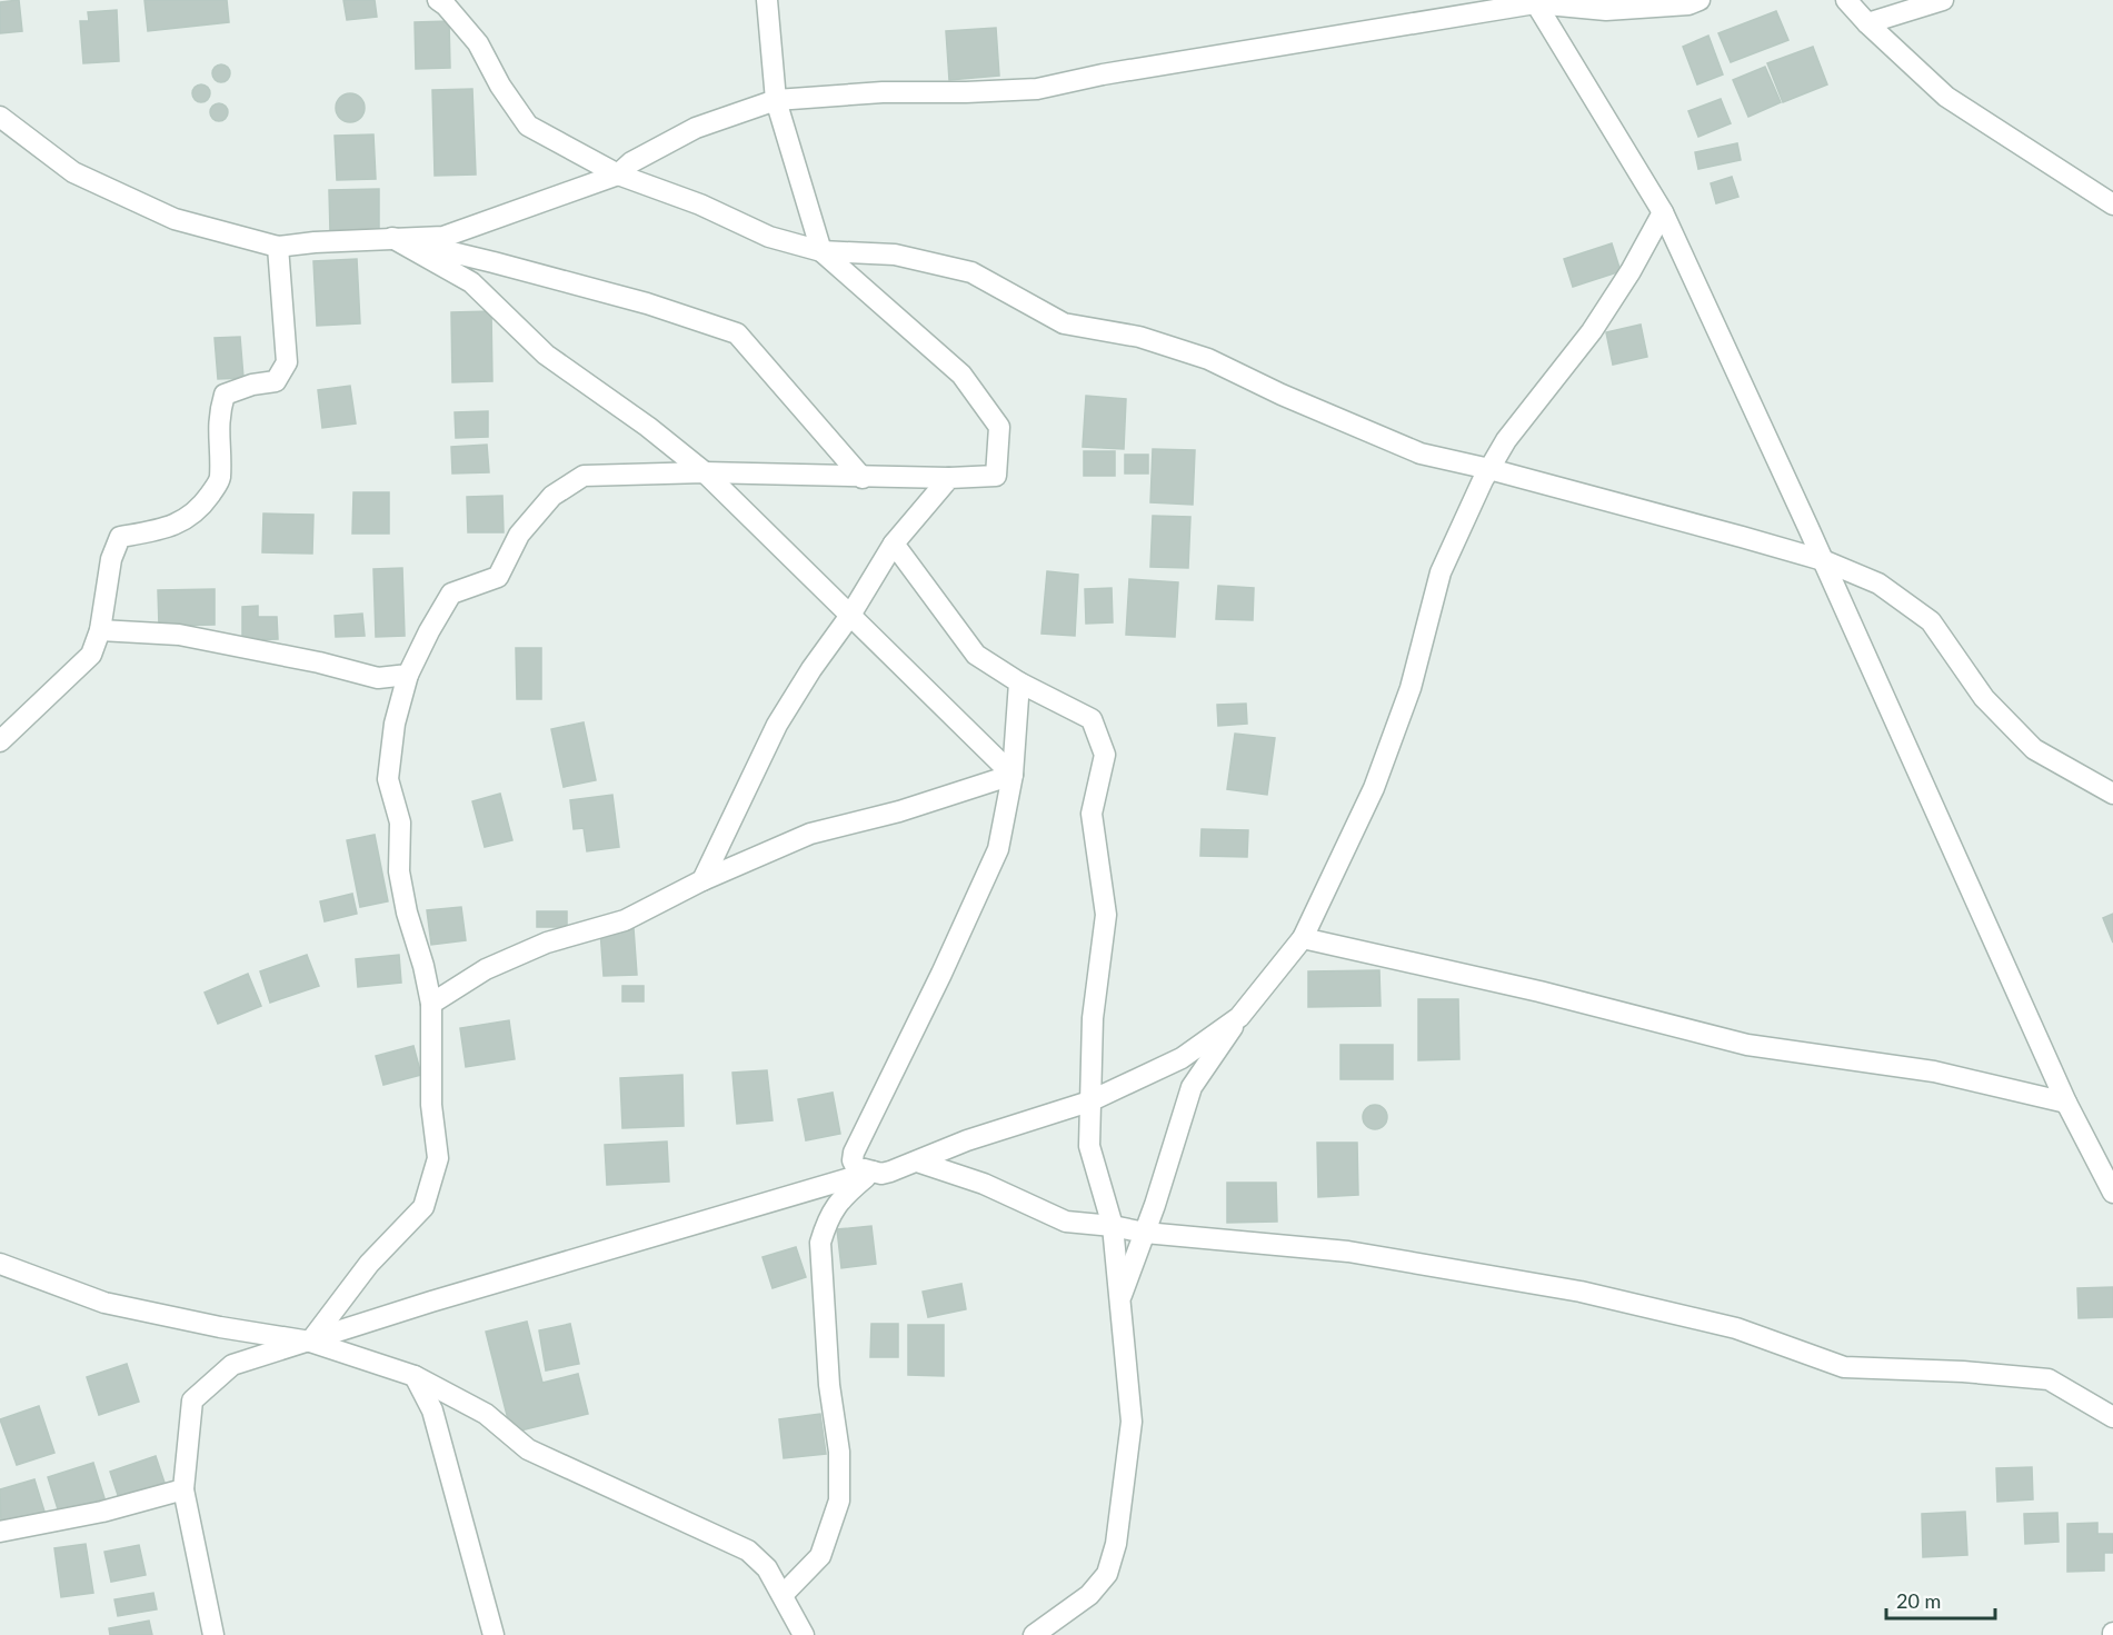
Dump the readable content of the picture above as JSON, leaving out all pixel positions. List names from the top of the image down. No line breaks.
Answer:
{"scale_bar":"20 m"}
